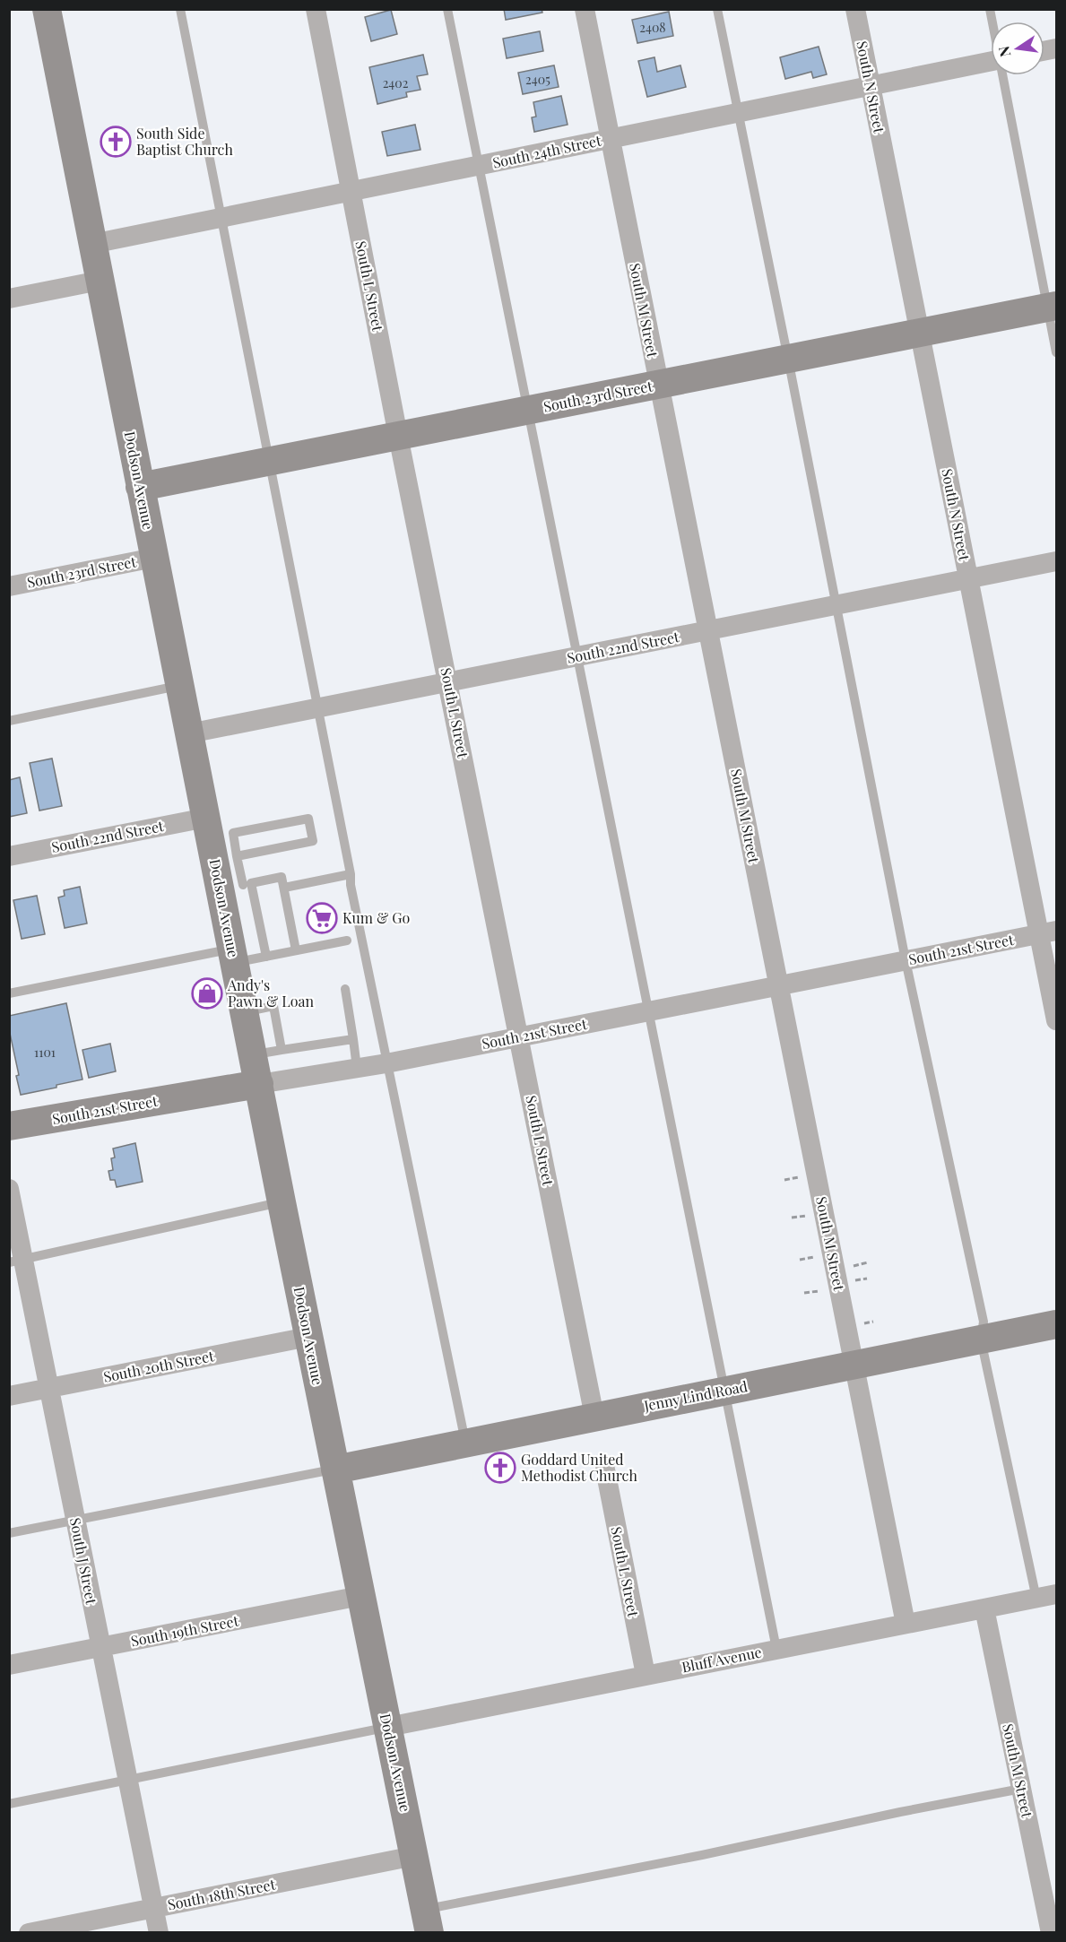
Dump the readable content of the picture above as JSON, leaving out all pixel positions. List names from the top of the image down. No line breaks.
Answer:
{"streets":{"street":["South N Street","South 24th Street","South L Street","South M Street","South 23rd Street","Dodson Avenue","South 22nd Street","South 21st Street","South 20th Street","Jenny Lind Road","South J Street","South 19th Street","Bluff Avenue","South 18th Street"]},"crossings":[["South N Street","South 24th Street"],["South N Street","South 23rd Street"],["South N Street","South 22nd Street"],["South N Street","South 21st Street"],["South 24th Street","South L Street"],["South 24th Street","South M Street"],["South 24th Street","Dodson Avenue"],["South L Street","South 23rd Street"],["South L Street","South 22nd Street"],["South L Street","South 21st Street"],["South L Street","Jenny Lind Road"],["South L Street","Bluff Avenue"],["South M Street","South 23rd Street"],["South M Street","South 22nd Street"],["South M Street","South 21st Street"],["South M Street","Jenny Lind Road"],["South M Street","Bluff Avenue"],["South 23rd Street","Dodson Avenue"],["Dodson Avenue","South 22nd Street"],["Dodson Avenue","South 21st Street"],["Dodson Avenue","South 20th Street"],["Dodson Avenue","Jenny Lind Road"],["Dodson Avenue","South 19th Street"],["Dodson Avenue","Bluff Avenue"],["Dodson Avenue","South 18th Street"],["South 20th Street","South J Street"],["South J Street","South 19th Street"],["South J Street","South 18th Street"]],"places":{"church":["South Side Baptist Church","Goddard United Methodist Church"],"supermarket":["Kum & Go"],"shop":["Andy's Pawn & Loan"]},"house_numbers":["2408","2405","2402","1101"],"north":"left"}
